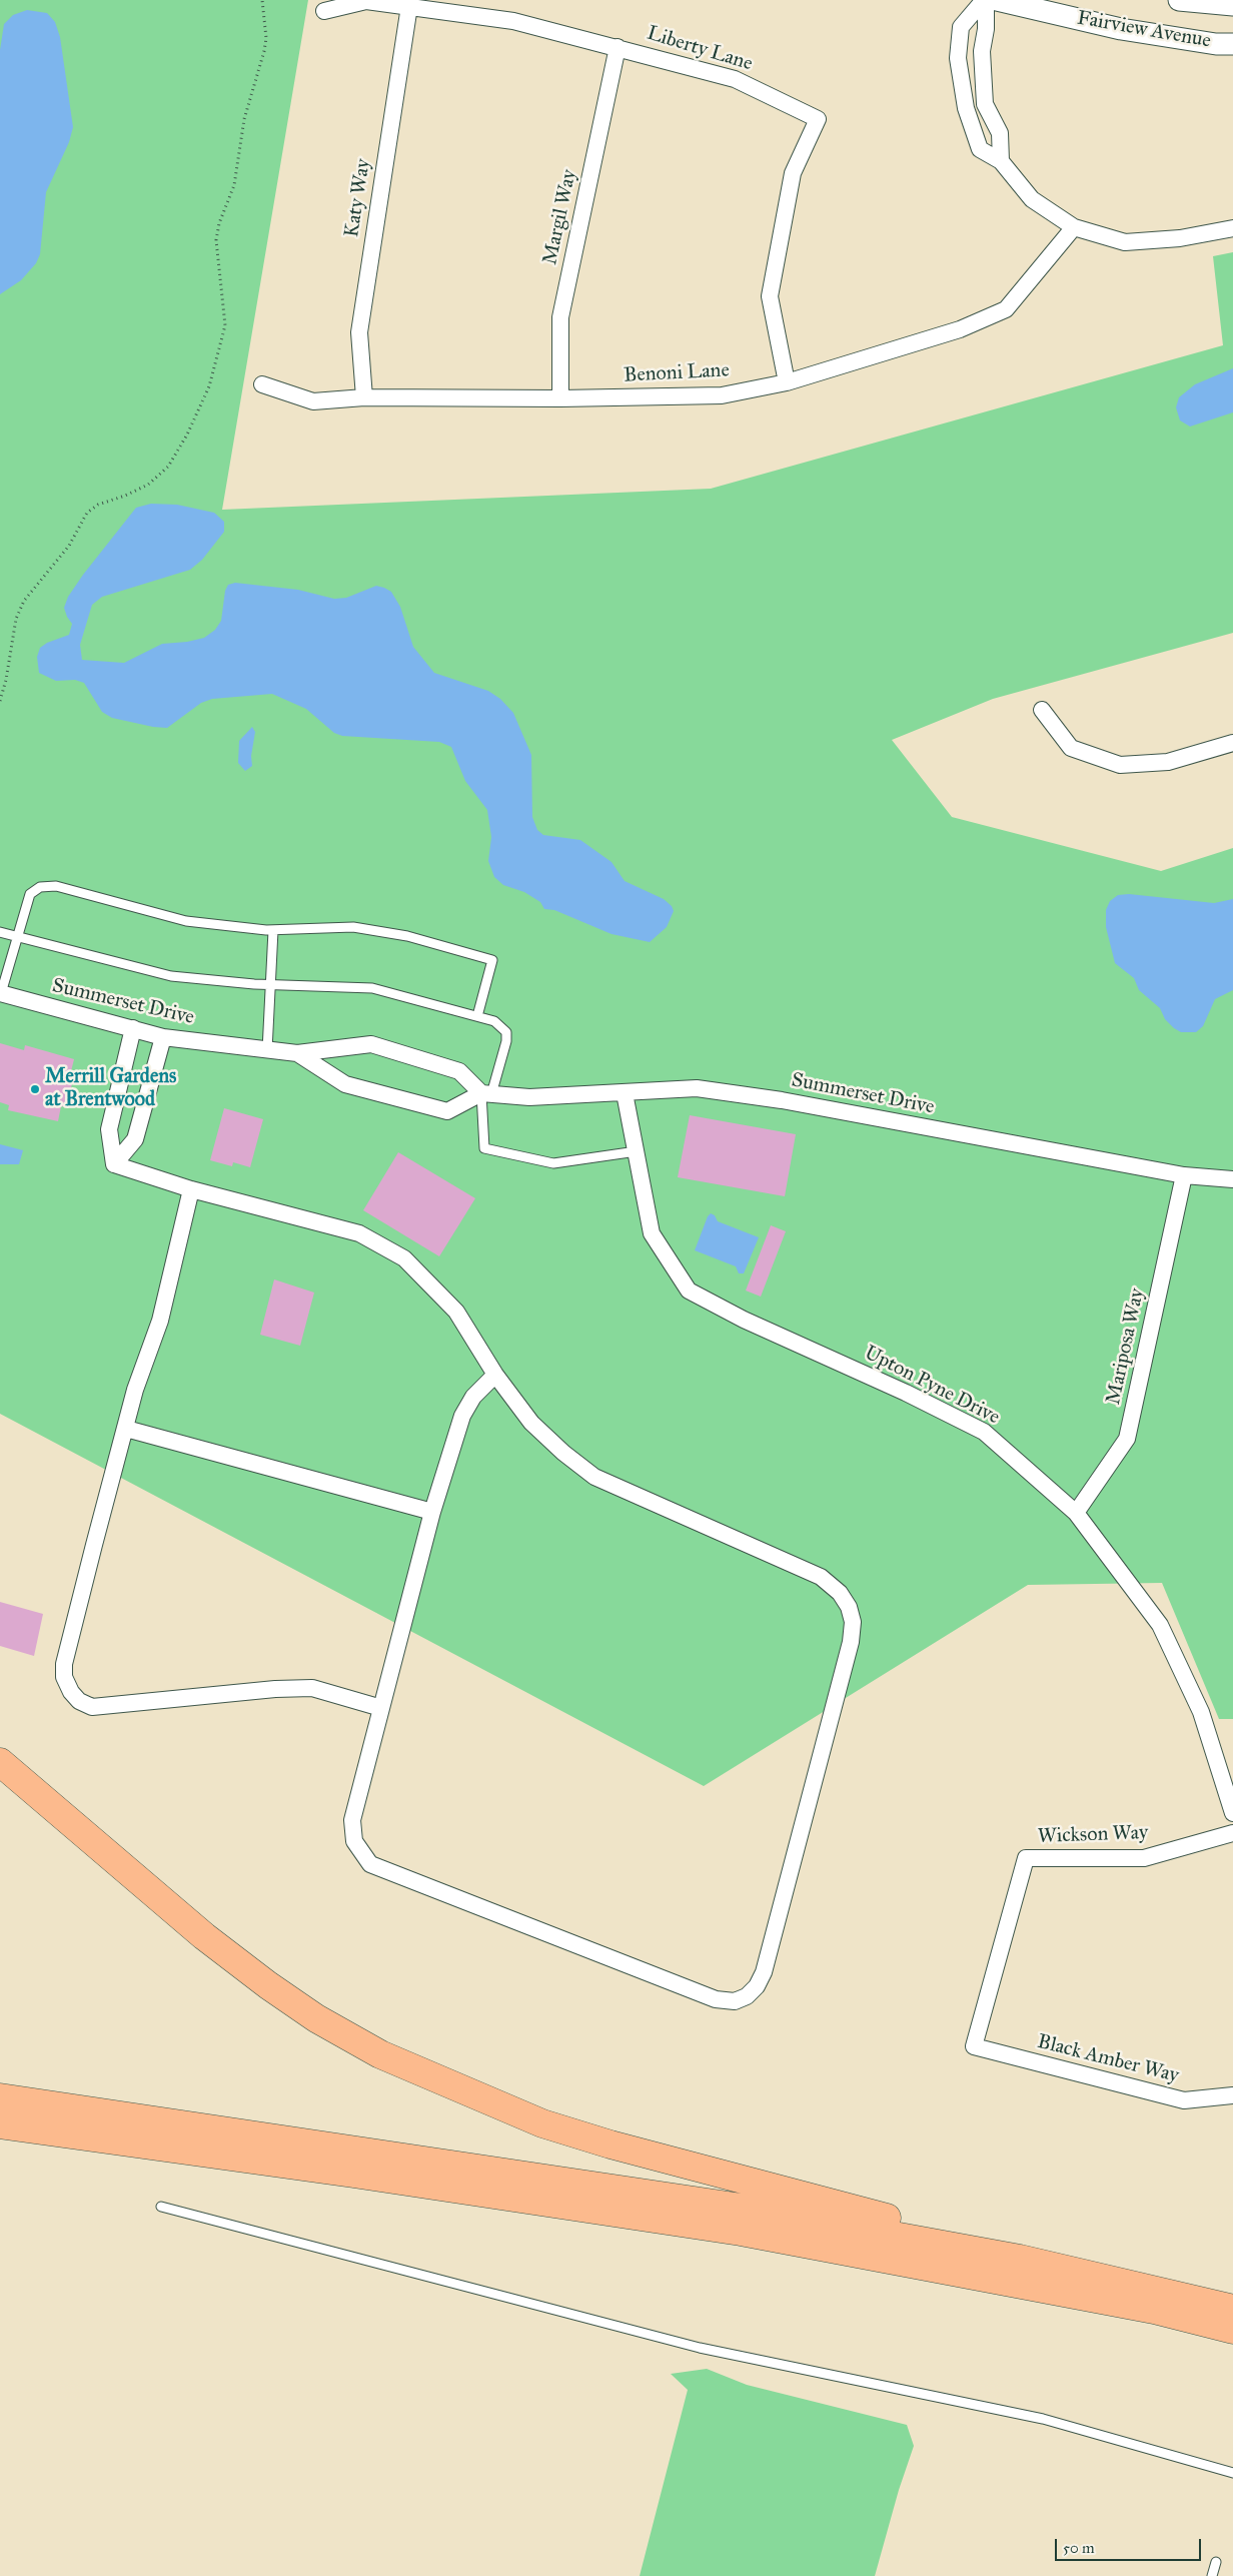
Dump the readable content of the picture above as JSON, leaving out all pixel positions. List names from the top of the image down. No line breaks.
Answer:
{"streets":{"street":["Fairview Avenue","Liberty Lane","Katy Way","Margil Way","Benoni Lane","Summerset Drive","Mariposa Way","Upton Pyne Drive","Wickson Way","Black Amber Way"]},"crossings":[["Liberty Lane","Katy Way"],["Liberty Lane","Margil Way"],["Liberty Lane","Benoni Lane"],["Katy Way","Benoni Lane"],["Margil Way","Benoni Lane"],["Summerset Drive","Mariposa Way"],["Summerset Drive","Upton Pyne Drive"],["Mariposa Way","Upton Pyne Drive"],["Wickson Way","Black Amber Way"]],"places":["Merrill Gardens at Brentwood"],"scale_bar":"50 m"}
